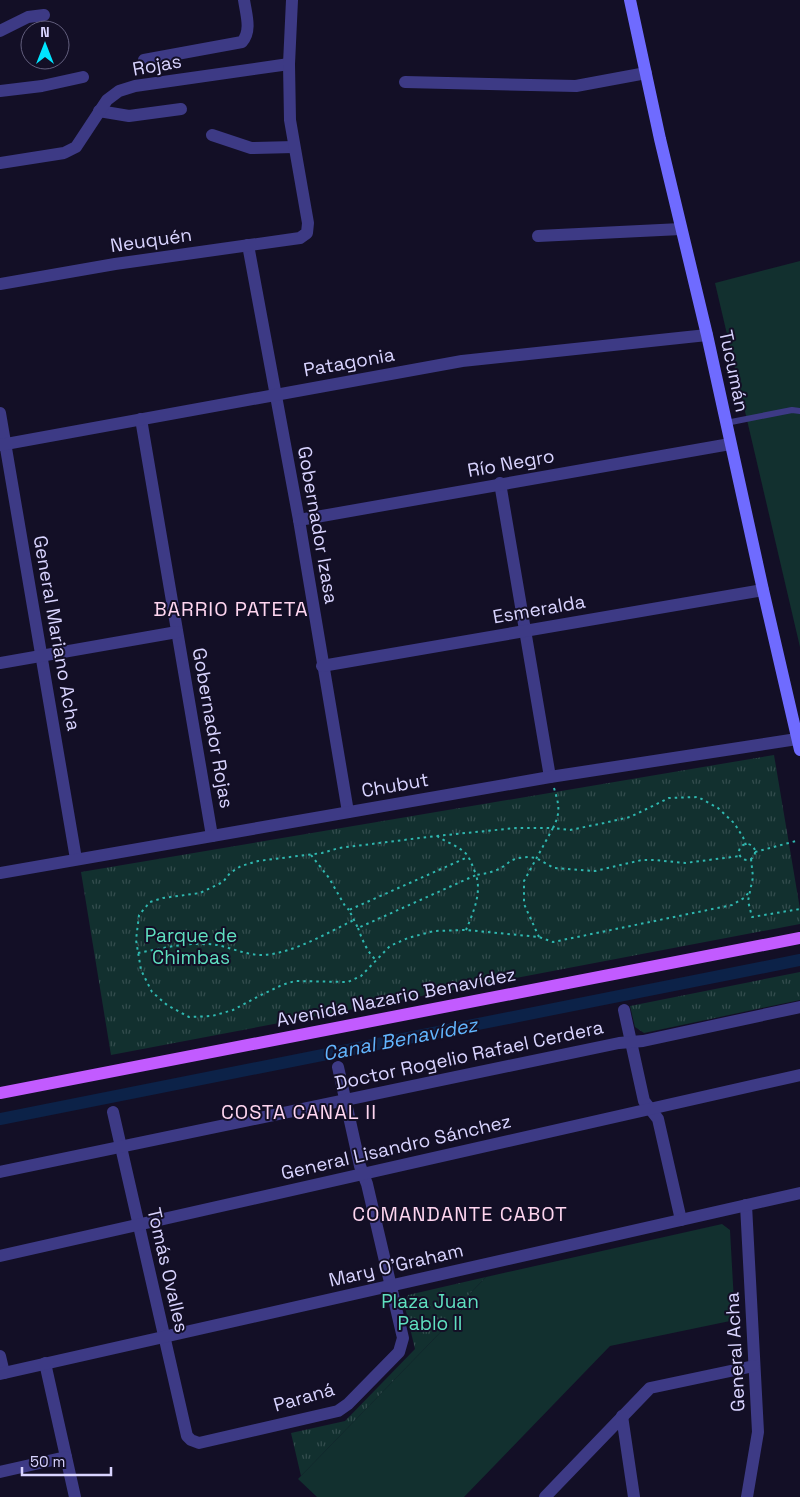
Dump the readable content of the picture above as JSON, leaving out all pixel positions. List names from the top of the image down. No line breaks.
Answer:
{"streets":{"main road":["Tucumán","Avenida Nazario Benavídez"],"street":["Rojas","Neuquén","Patagonia","Río Negro","Gobernador Izasa","Esmeralda","General Mariano Acha","Gobernador Rojas","Chubut","Doctor Rogelio Rafael Cerdera","General Lisandro Sánchez","Mary O'Graham","Tomás Ovalles","General Acha","Paraná"]},"crossings":[["Neuquén","Gobernador Izasa"],["Patagonia","Tucumán"],["Patagonia","Gobernador Izasa"],["Patagonia","General Mariano Acha"],["Patagonia","Gobernador Rojas"],["Tucumán","Río Negro"],["Tucumán","Esmeralda"],["Tucumán","Chubut"],["Río Negro","Gobernador Izasa"],["Gobernador Izasa","Esmeralda"],["Gobernador Izasa","Chubut"],["General Mariano Acha","Chubut"],["Gobernador Rojas","Chubut"],["Doctor Rogelio Rafael Cerdera","Tomás Ovalles"],["General Lisandro Sánchez","Tomás Ovalles"],["Mary O'Graham","Tomás Ovalles"],["Mary O'Graham","General Acha"],["Mary O'Graham","Paraná"],["Tomás Ovalles","Paraná"]],"districts":["BARRIO PATETA","COSTA CANAL II","COMANDANTE CABOT"],"water":["Canal Benavídez"],"parks":["Parque de Chimbas","Plaza Juan Pablo II"],"scale_bar":"50 m","north":"top"}
